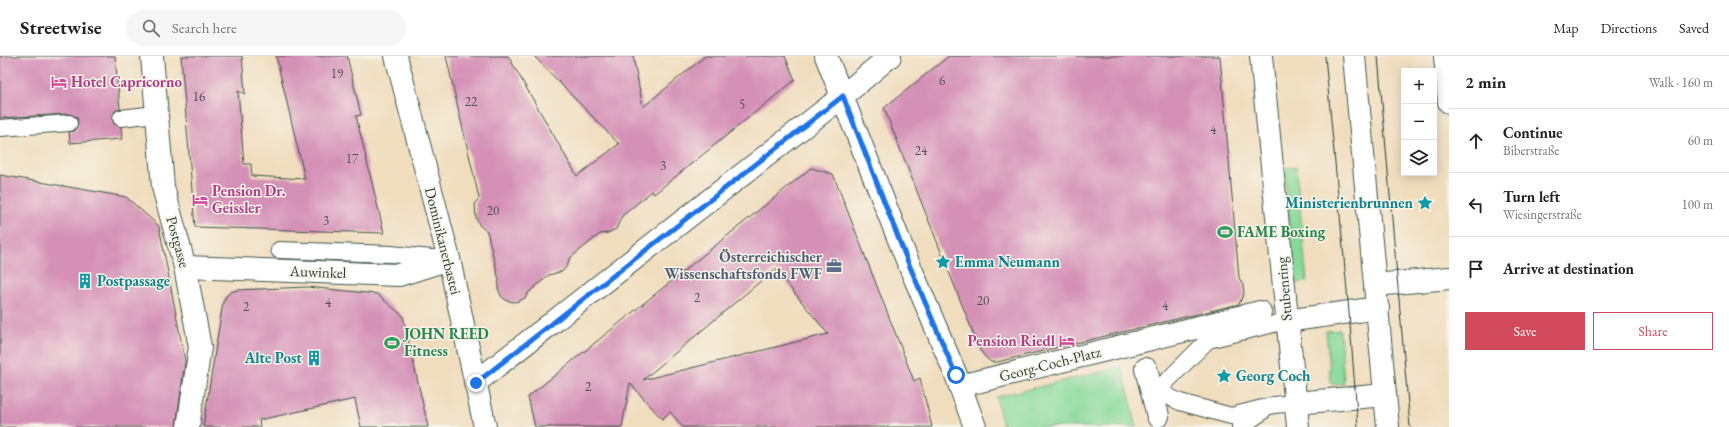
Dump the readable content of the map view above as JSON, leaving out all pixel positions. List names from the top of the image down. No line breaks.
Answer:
{"streets":{"street":["Dominikanerbastei","Postgasse","Auwinkel","Stubenring","Georg-Coch-Platz"]},"crossings":[["Dominikanerbastei","Auwinkel"],["Postgasse","Auwinkel"]],"places":{"hotel":["Hotel Capricorno","Pension Dr. Geissler","Pension Riedl"],"place":["Ministerienbrunnen","Emma Neumann","Georg Coch"],"sports":["FAME Boxing","JOHN REED Fitness"],"office":["Österreichischer Wissenschaftsfonds FWF"],"building":["Postpassage","Alte Post"]},"house_numbers":["19","6","16","22","5","4","24","17","3","20","3","2","20","4","4","2","2"],"page":{"header":"Streetwise","search":"Search here","nav":["Map","Directions","Saved"],"heading":["2 min","Walk · 160 m"],"map_buttons":["+","−"],"list":[["Continue","Biberstraße","60 m"],["Turn left","Wiesingerstraße","100 m"],"Arrive at destination"],"buttons":["Save","Share"]}}
